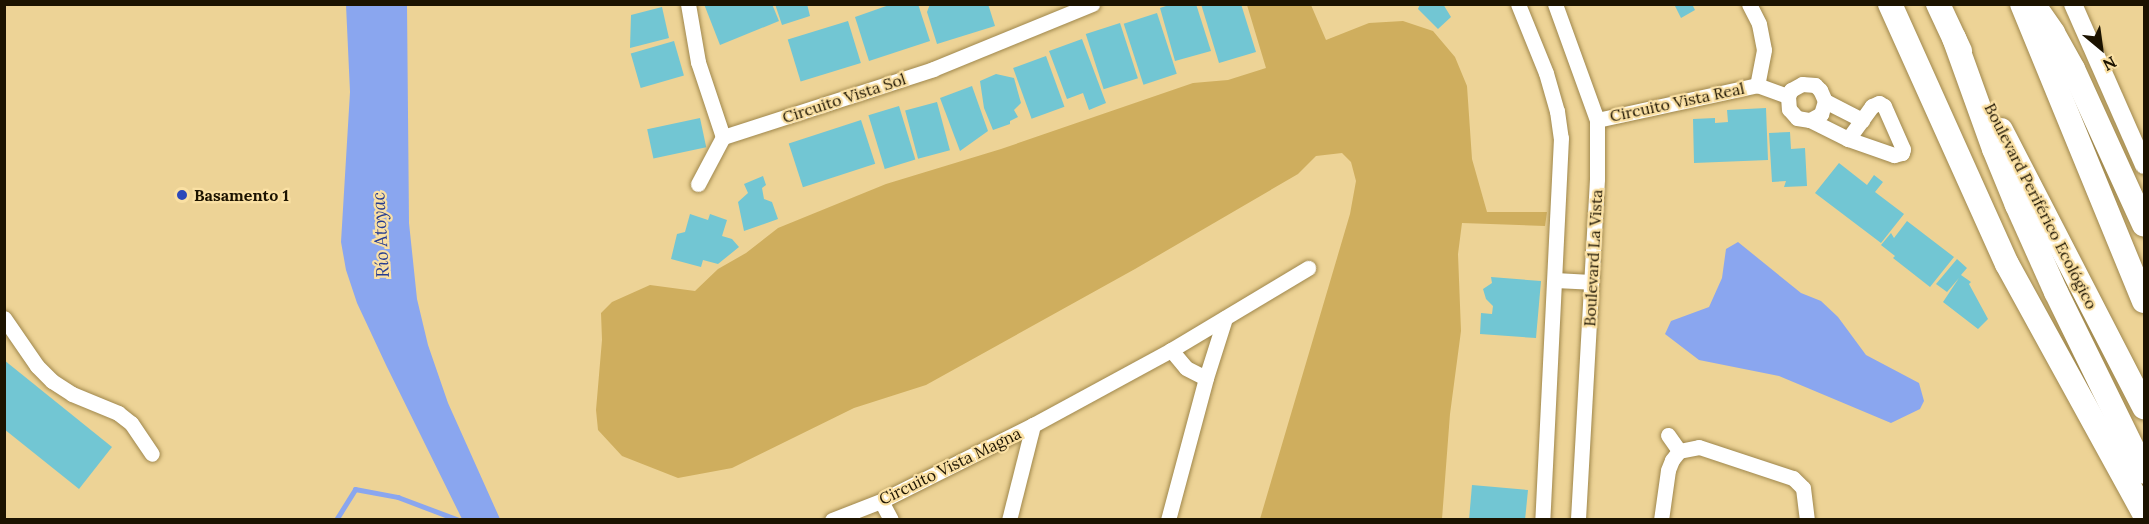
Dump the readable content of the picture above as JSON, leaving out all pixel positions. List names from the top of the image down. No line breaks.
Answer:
{"streets":{"highway":["Boulevard Periférico Ecológico"],"street":["Circuito Vista Sol","Circuito Vista Real","Boulevard La Vista","Circuito Vista Magna"]},"crossings":[["Circuito Vista Real","Boulevard La Vista"]],"water":["Río Atoyac"],"places":["Basamento 1"],"north":"bottom right"}
